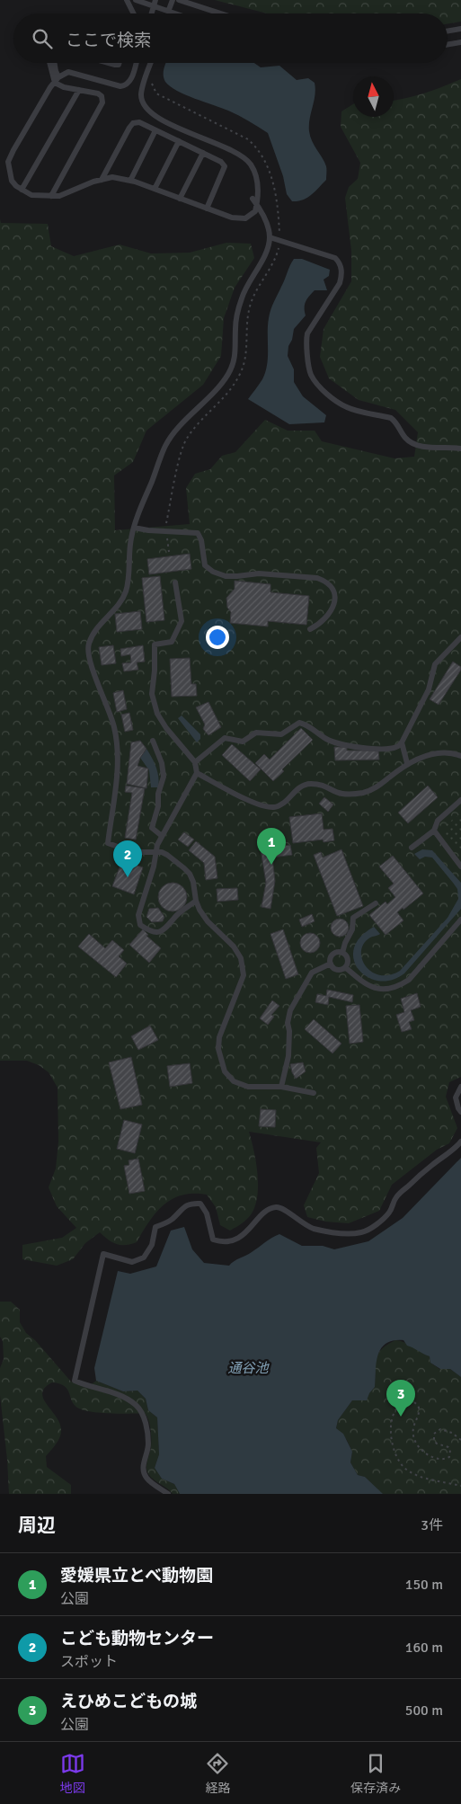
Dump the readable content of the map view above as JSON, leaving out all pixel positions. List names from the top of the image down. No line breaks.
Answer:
{"water":["通谷池"],"north":"top","page":{"search":"ここで検索","pins":["1","2","3"],"heading":["周辺","3件"],"list":[{"mark":"1","name":"愛媛県立とべ動物園","note":"公園","value":"150 m"},{"mark":"2","name":"こども動物センター","note":"スポット","value":"160 m"},{"mark":"3","name":"えひめこどもの城","note":"公園","value":"500 m"}],"nav":["地図","経路","保存済み"]}}
